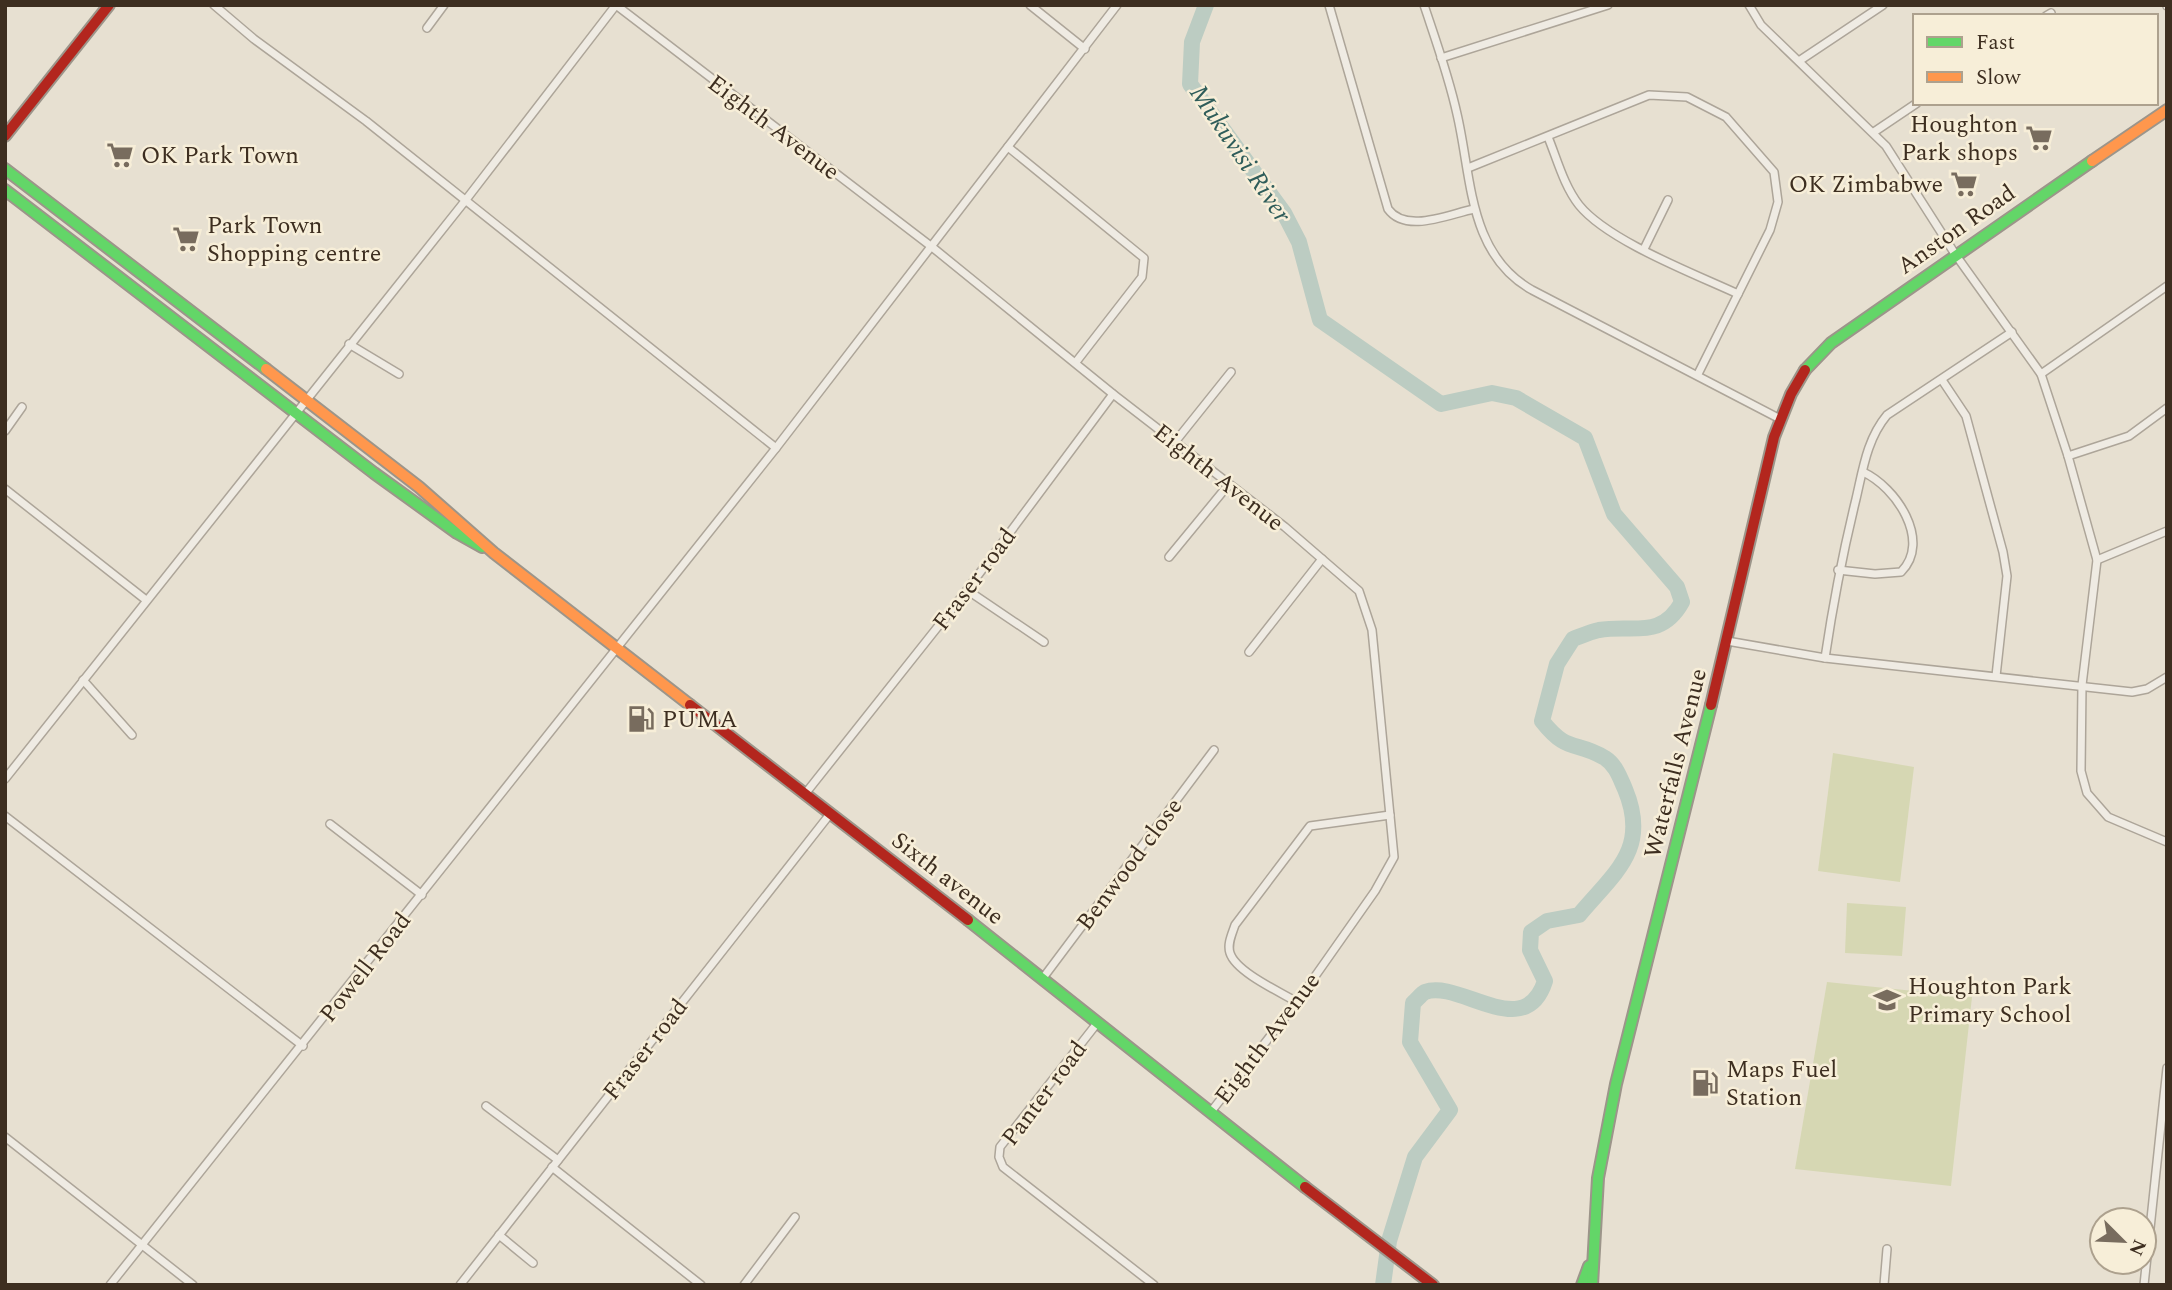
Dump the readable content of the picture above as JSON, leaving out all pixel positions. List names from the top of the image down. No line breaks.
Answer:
{"streets":{"street":["Eighth Avenue","Anston Road","Fraser road","Waterfalls Avenue","Benwood close","Sixth avenue","Powell Road","Panter road"]},"crossings":[["Eighth Avenue","Fraser road"],["Eighth Avenue","Sixth avenue"],["Eighth Avenue","Powell Road"],["Anston Road","Waterfalls Avenue"],["Fraser road","Sixth avenue"],["Benwood close","Sixth avenue"],["Sixth avenue","Powell Road"],["Sixth avenue","Panter road"]],"water":["Mukuvisi River"],"places":{"supermarket":["Houghton Park shops","OK Park Town","OK Zimbabwe","Park Town Shopping centre"],"fuel station":["PUMA","Maps Fuel Station"],"school or university":["Houghton Park Primary School"]},"legend":["Fast","Slow"],"north":"bottom right"}
